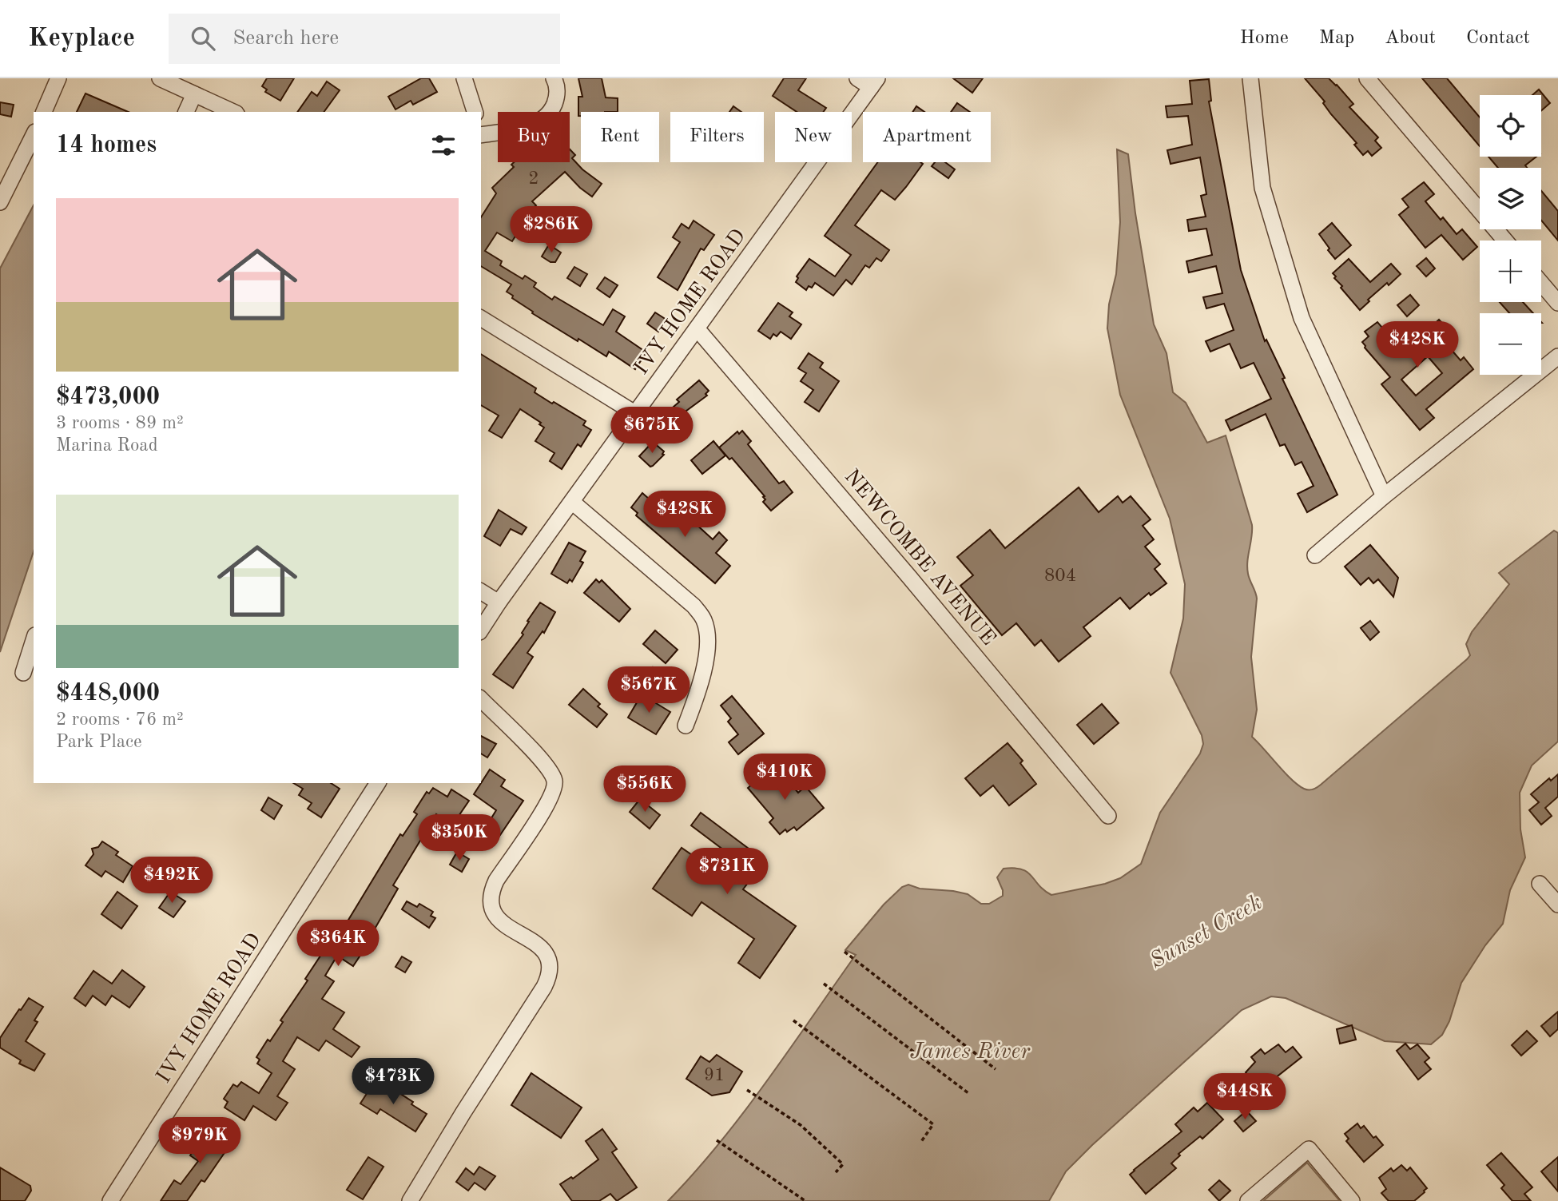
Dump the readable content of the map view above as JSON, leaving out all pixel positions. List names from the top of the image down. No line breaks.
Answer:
{"streets":{"street":["IVY HOME ROAD","NEWCOMBE AVENUE"]},"crossings":[["IVY HOME ROAD","NEWCOMBE AVENUE"]],"water":["Sunset Creek","James River"],"house_numbers":["2","804","91"],"page":{"header":"Keyplace","search":"Search here","nav":["Home","Map","About","Contact"],"map_buttons":["+","−"],"chip":["Buy","Rent","Filters","New","Apartment"],"heading":"14 homes","list":[{"name":"$473,000","note":"3 rooms · 89 m² · Marina Road"},{"name":"$448,000","note":"2 rooms · 76 m² · Park Place"}],"price":["$286K","$428K","$675K","$428K","$567K","$410K","$556K","$350K","$731K","$492K","$364K","$473K","$448K","$979K"]}}
